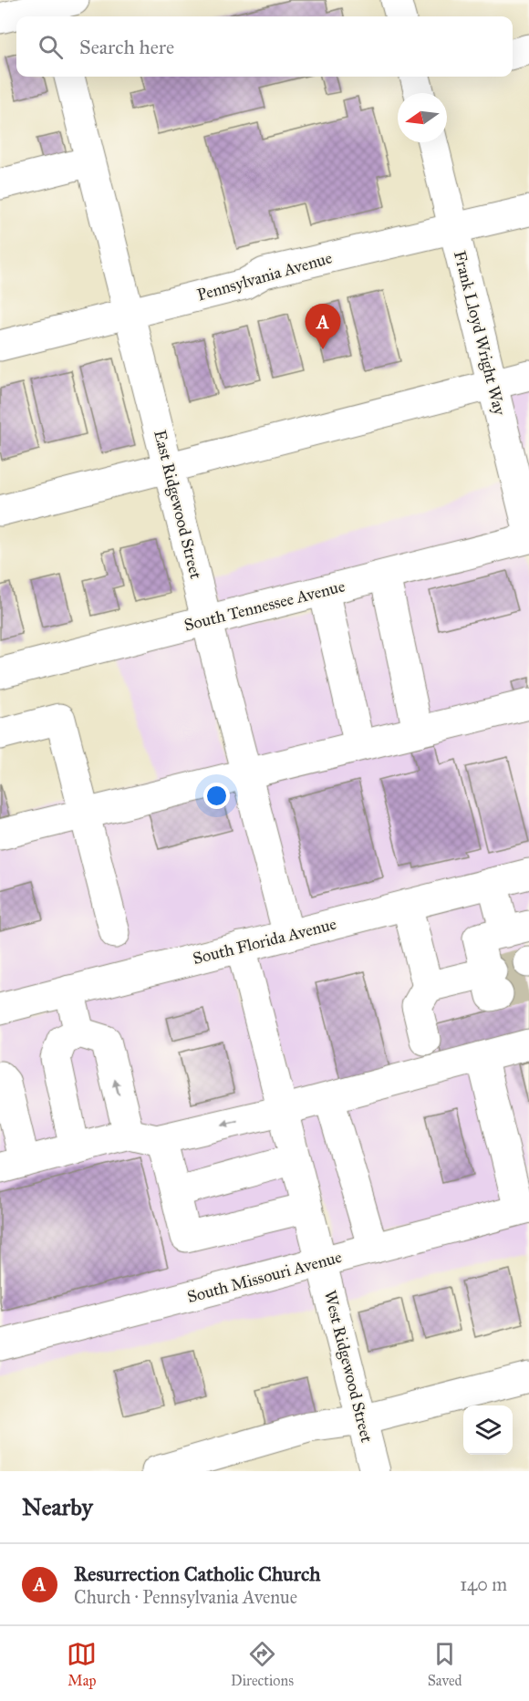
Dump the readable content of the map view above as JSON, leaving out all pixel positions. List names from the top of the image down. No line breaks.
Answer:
{"streets":{"street":["Pennsylvania Avenue","Frank Lloyd Wright Way","East Ridgewood Street","South Tennessee Avenue","South Florida Avenue","South Missouri Avenue","West Ridgewood Street"]},"crossings":[["Pennsylvania Avenue","Frank Lloyd Wright Way"],["Pennsylvania Avenue","East Ridgewood Street"],["East Ridgewood Street","South Tennessee Avenue"],["East Ridgewood Street","South Florida Avenue"],["South Missouri Avenue","West Ridgewood Street"]],"north":"left","page":{"search":"Search here","pins":"A","heading":"Nearby","list":[{"mark":"A","name":"Resurrection Catholic Church","note":"Church · Pennsylvania Avenue","value":"140 m"}],"nav":["Map","Directions","Saved"]}}
